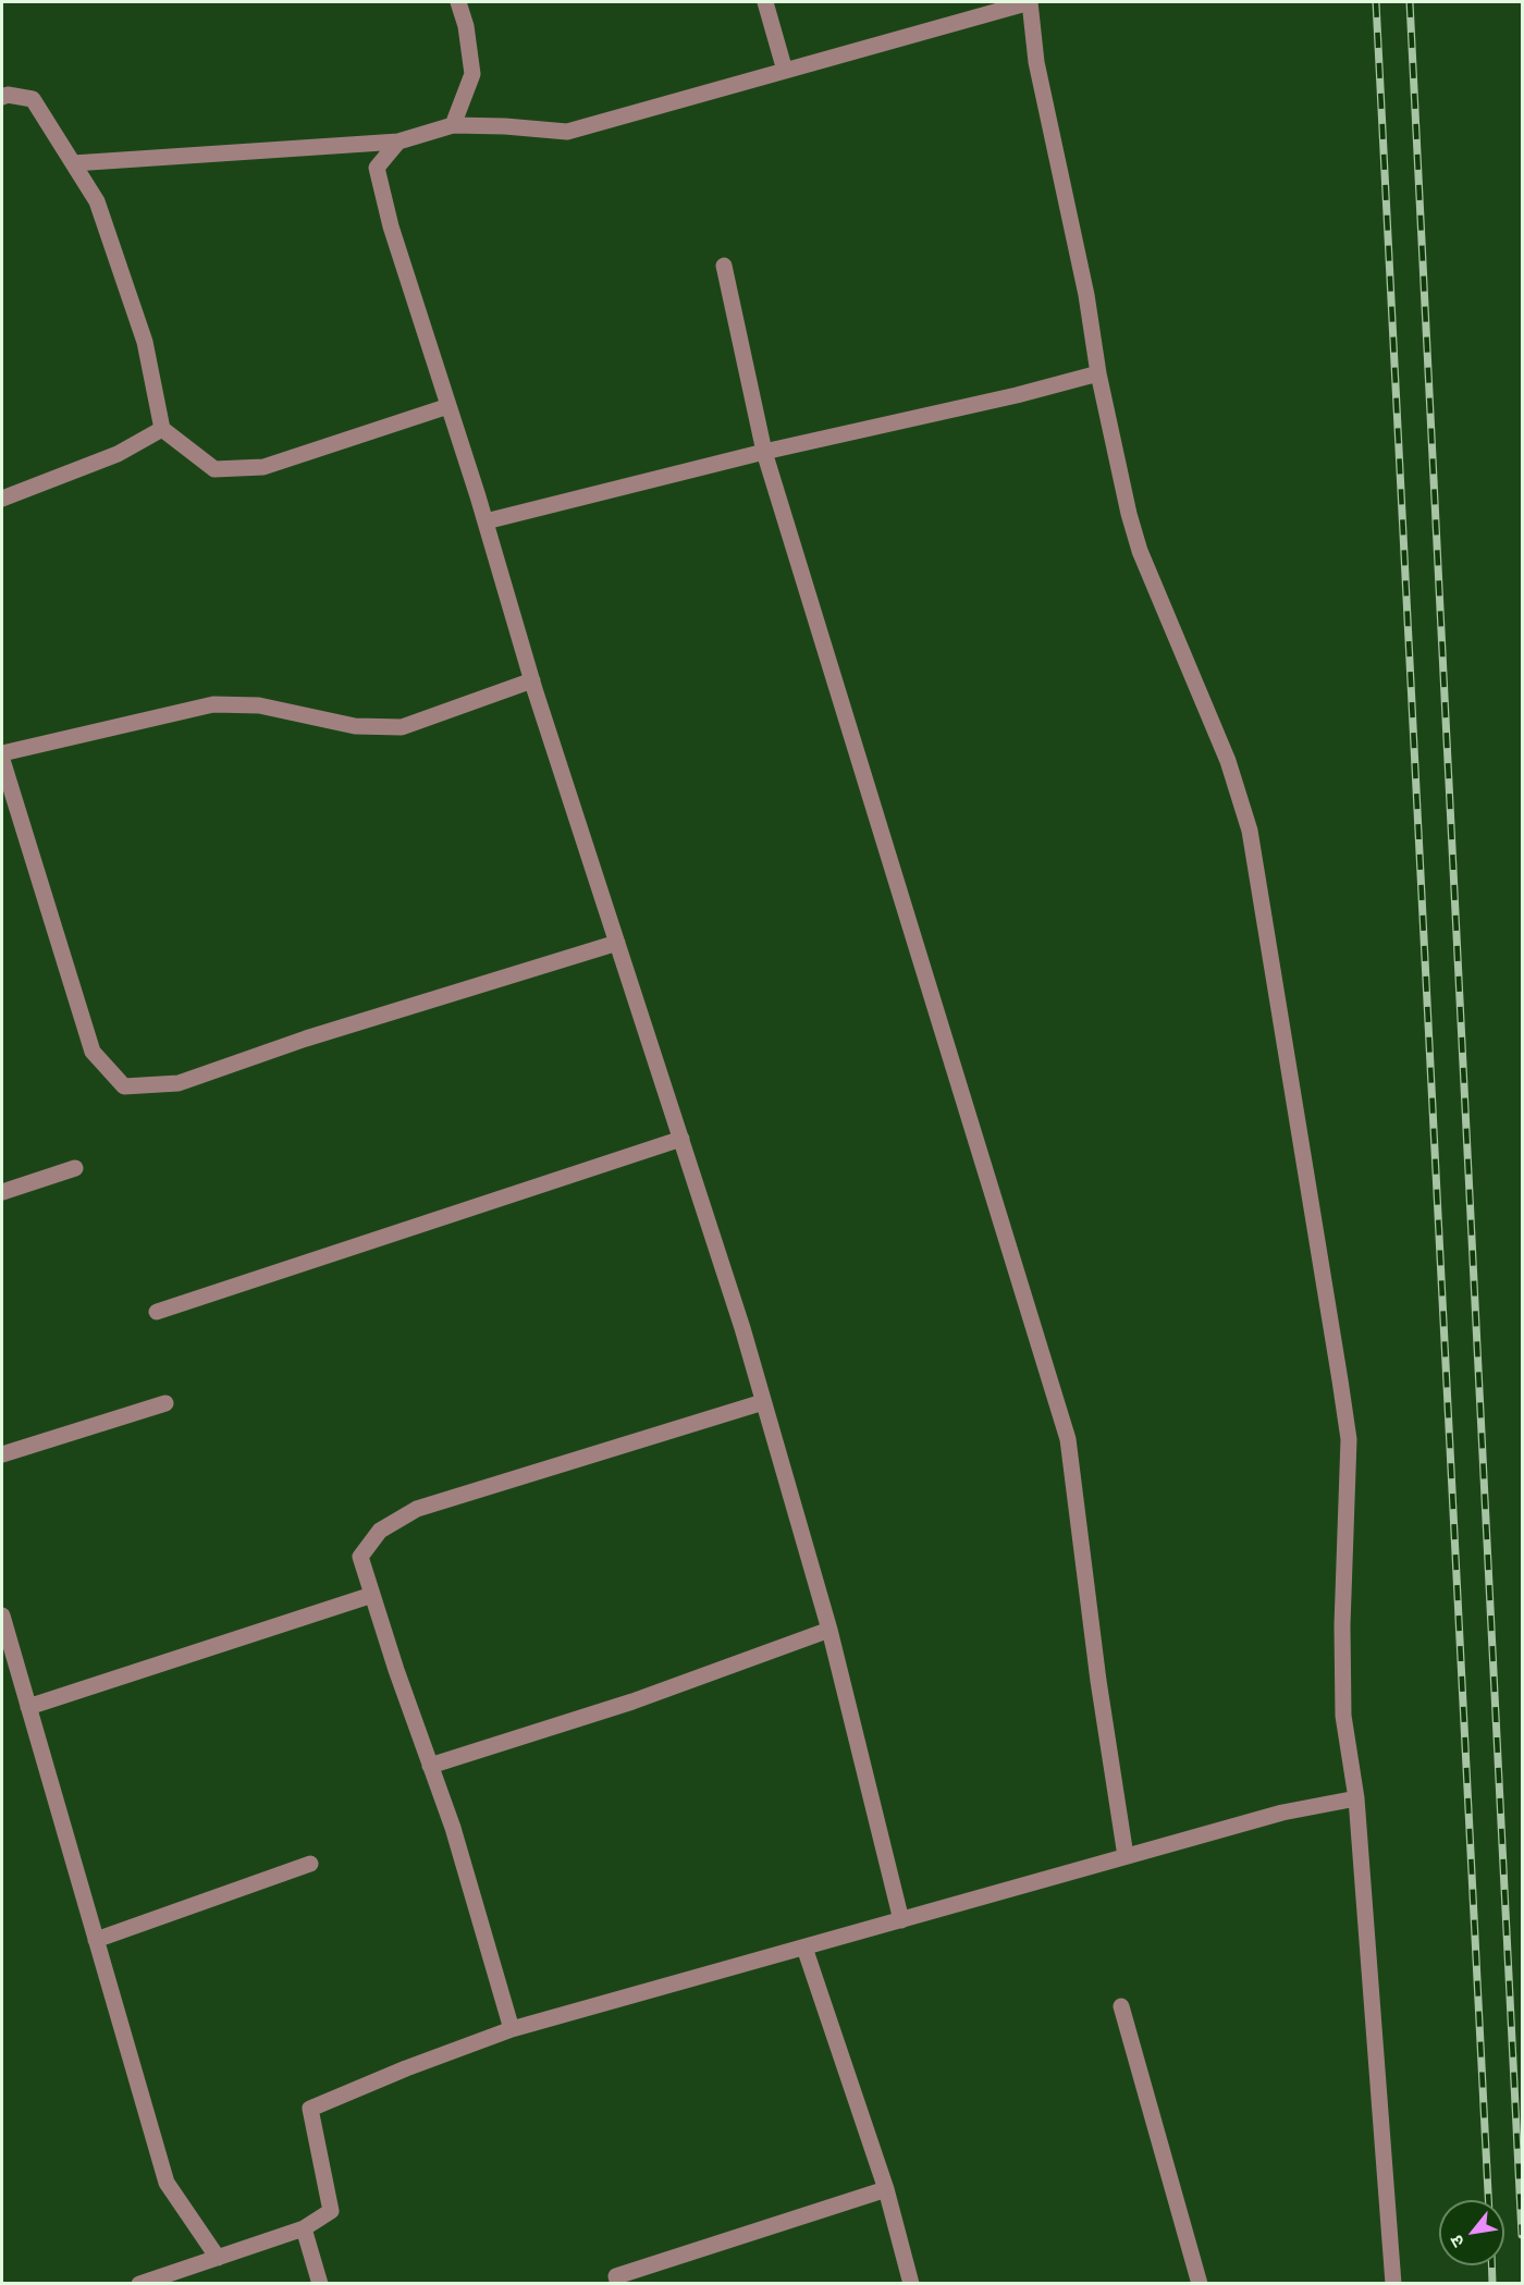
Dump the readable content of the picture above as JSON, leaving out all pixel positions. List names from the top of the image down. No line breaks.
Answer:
{"north":"bottom left"}
